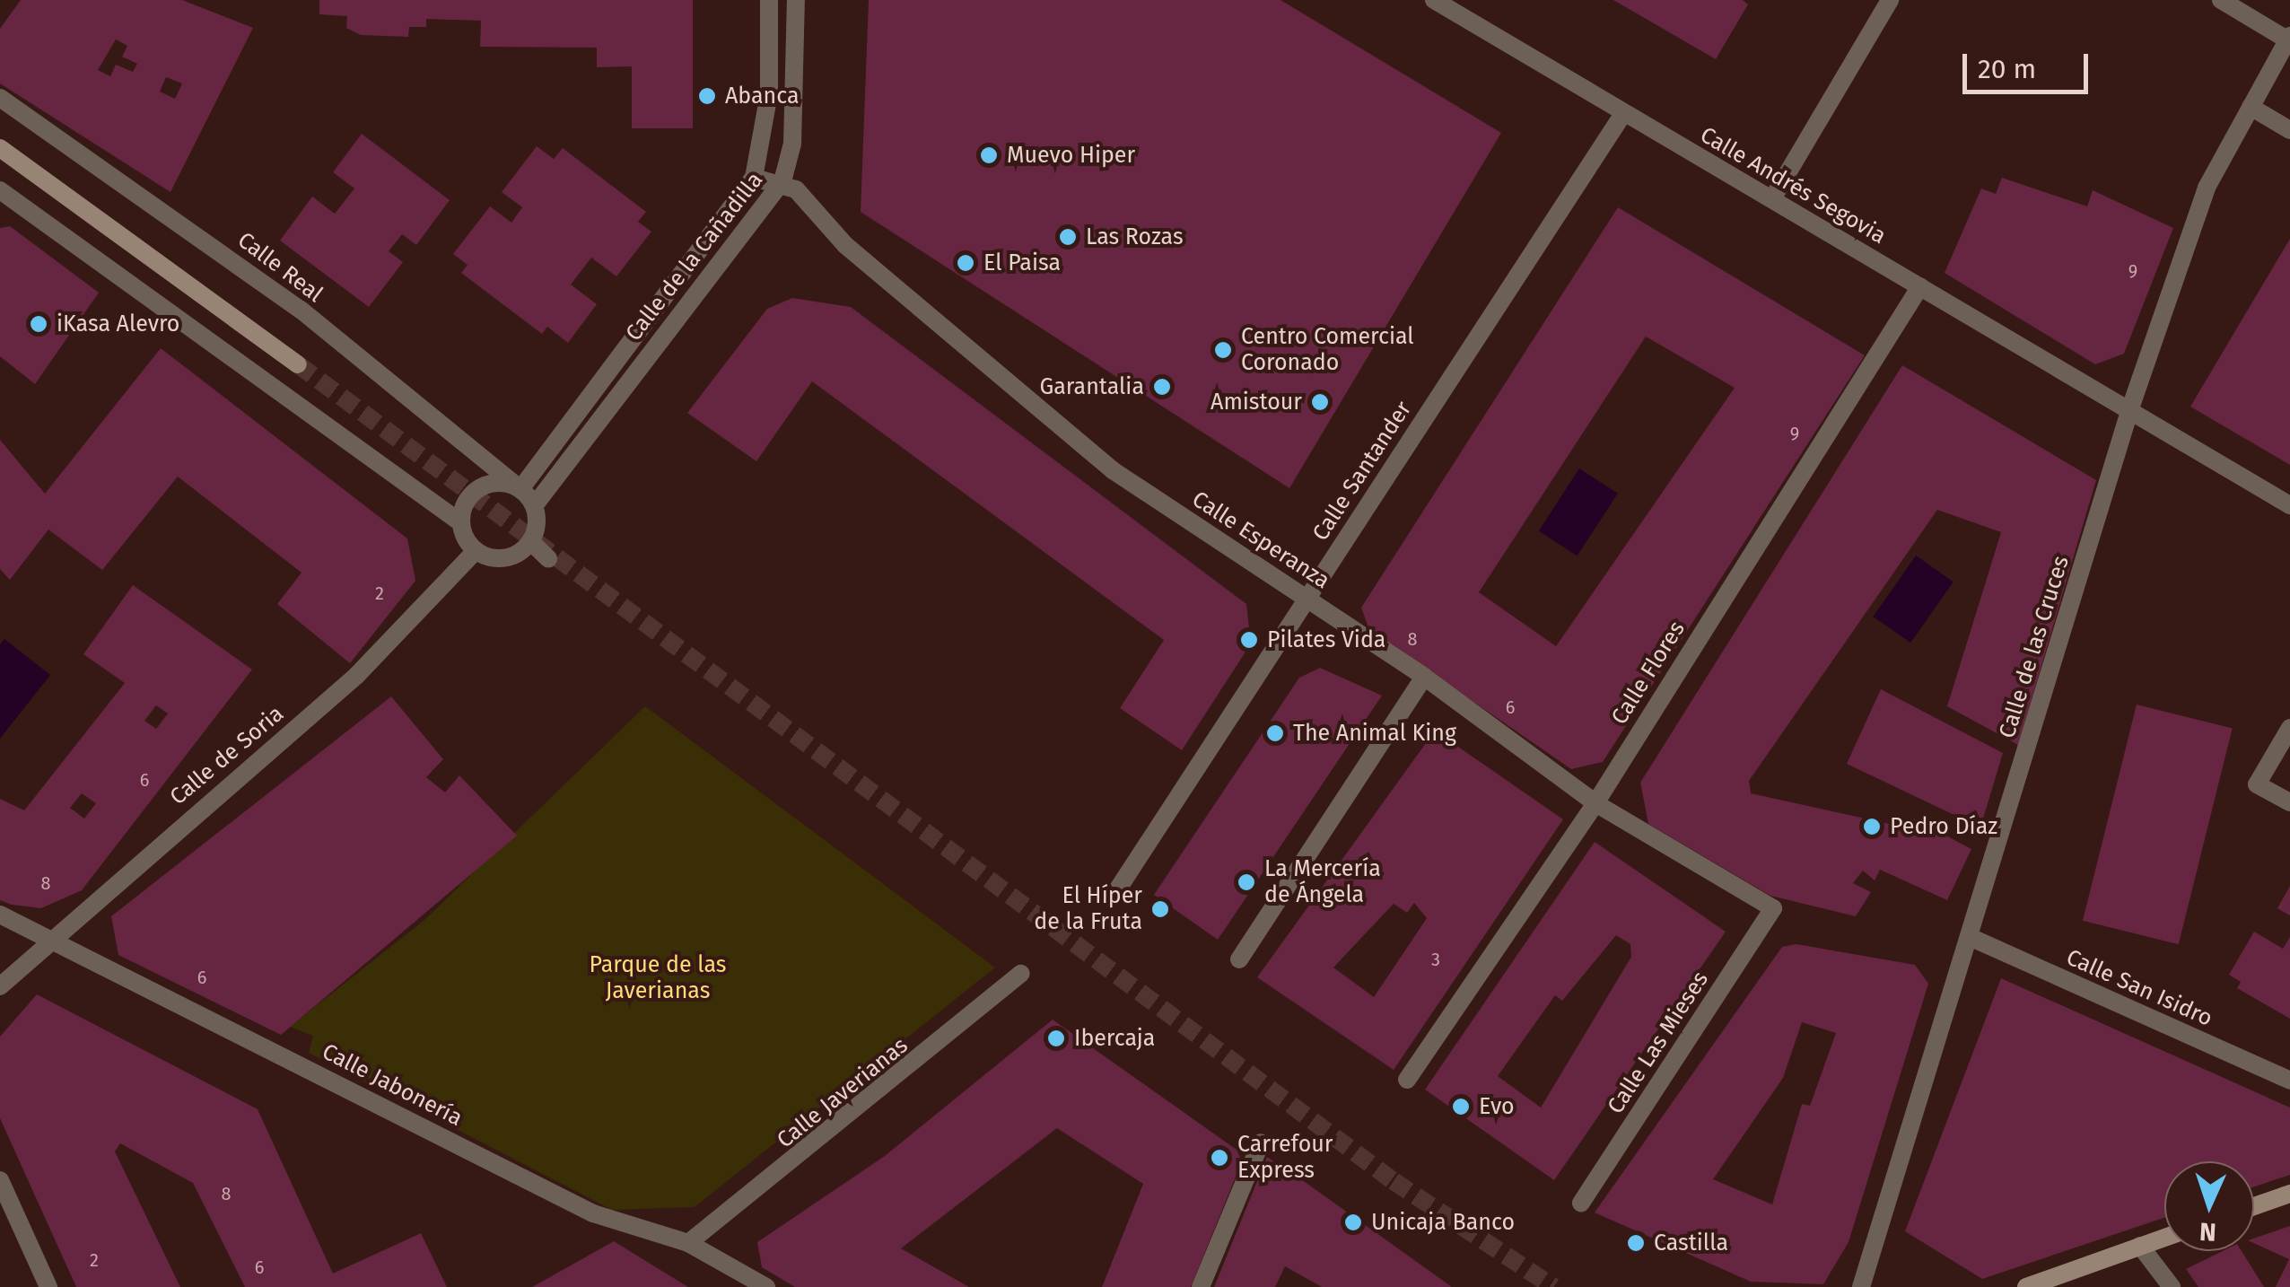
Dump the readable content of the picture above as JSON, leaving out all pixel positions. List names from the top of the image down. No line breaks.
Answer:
{"streets":{"street":["Calle Andrés Segovia","Calle de la Cañadilla","Calle Real","Calle Santander","Calle Esperanza","Calle de las Cruces","Calle Flores","Calle de Soria","Calle San Isidro","Calle Las Mieses","Calle Jabonería","Calle Javerianas"]},"crossings":[["Calle Andrés Segovia","Calle Santander"],["Calle Andrés Segovia","Calle de las Cruces"],["Calle Andrés Segovia","Calle Flores"],["Calle de la Cañadilla","Calle Real"],["Calle de la Cañadilla","Calle Esperanza"],["Calle de la Cañadilla","Calle de Soria"],["Calle Real","Calle de Soria"],["Calle Santander","Calle Esperanza"],["Calle Esperanza","Calle Flores"],["Calle Esperanza","Calle Las Mieses"],["Calle de las Cruces","Calle San Isidro"],["Calle de Soria","Calle Jabonería"],["Calle Jabonería","Calle Javerianas"]],"parks":["Parque de las Javerianas"],"places":["Abanca","Muevo Hiper","Las Rozas","El Paisa","iKasa Alevro","Centro Comercial Coronado","Garantalia","Amistour","Pilates Vida","The Animal King","Pedro Díaz","La Mercería de Ángela","El Híper de la Fruta","Ibercaja","Evo","Carrefour Express","Unicaja Banco","Castilla"],"house_numbers":["9","9","2","8","6","6","8","3","6","8","2","6"],"scale_bar":"20 m","north":"bottom"}
